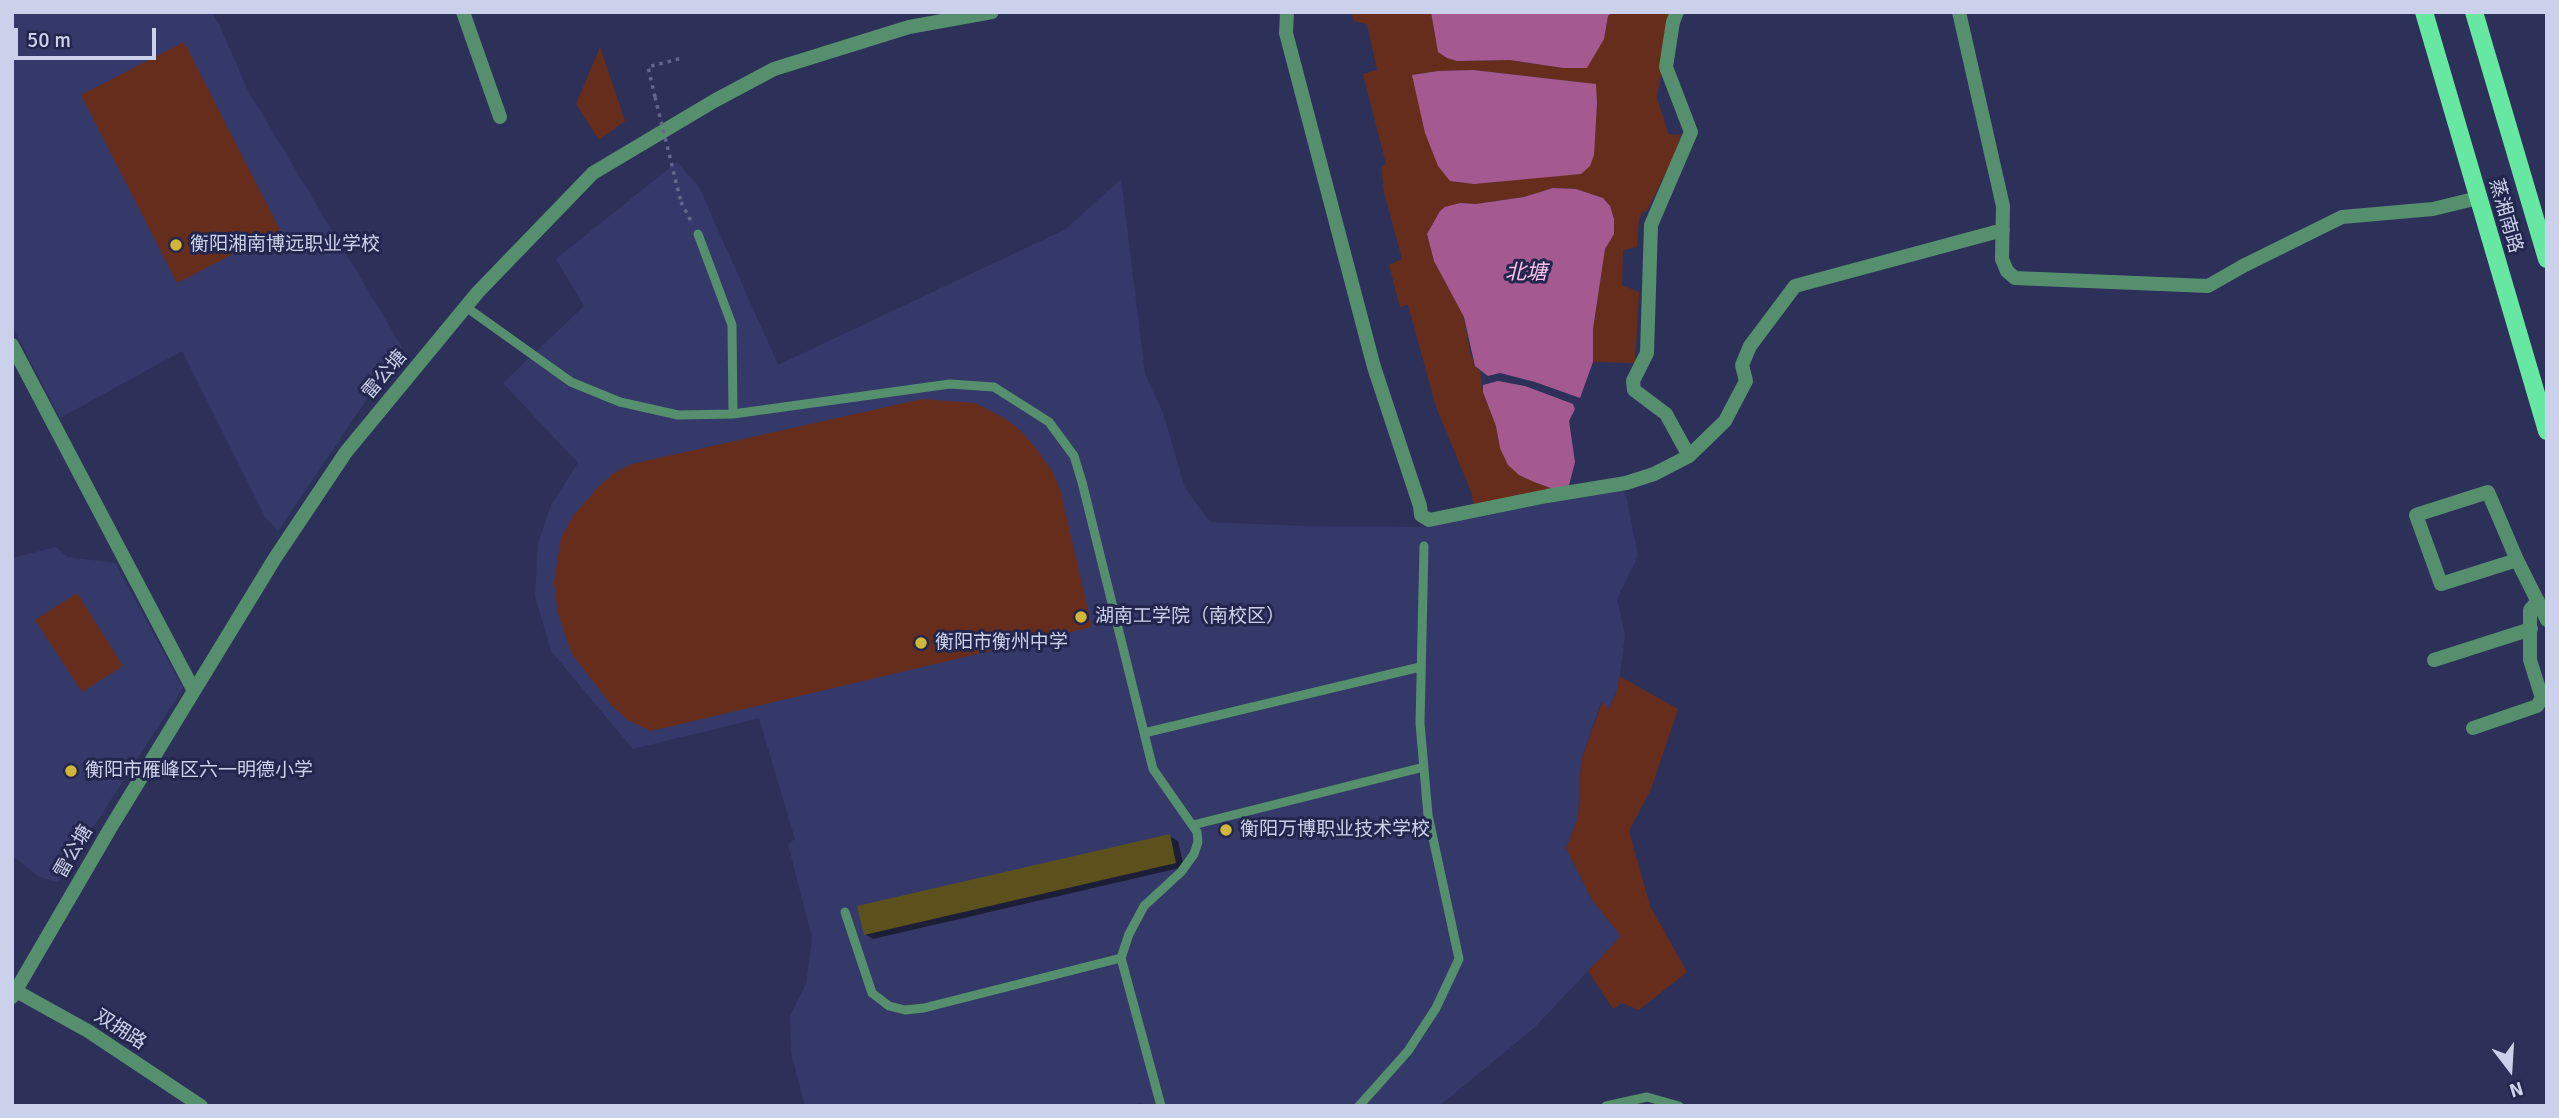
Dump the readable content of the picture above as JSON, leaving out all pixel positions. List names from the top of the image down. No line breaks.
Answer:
{"streets":{"main road":["蒸湘南路"],"street":["雷公塘","双拥路"]},"crossings":[["雷公塘","双拥路"]],"water":["北塘"],"places":["衡阳湘南博远职业学校","湖南工学院（南校区）","衡阳市衡州中学","衡阳市雁峰区六一明德小学","衡阳万博职业技术学校"],"scale_bar":"50 m","north":"bottom"}
